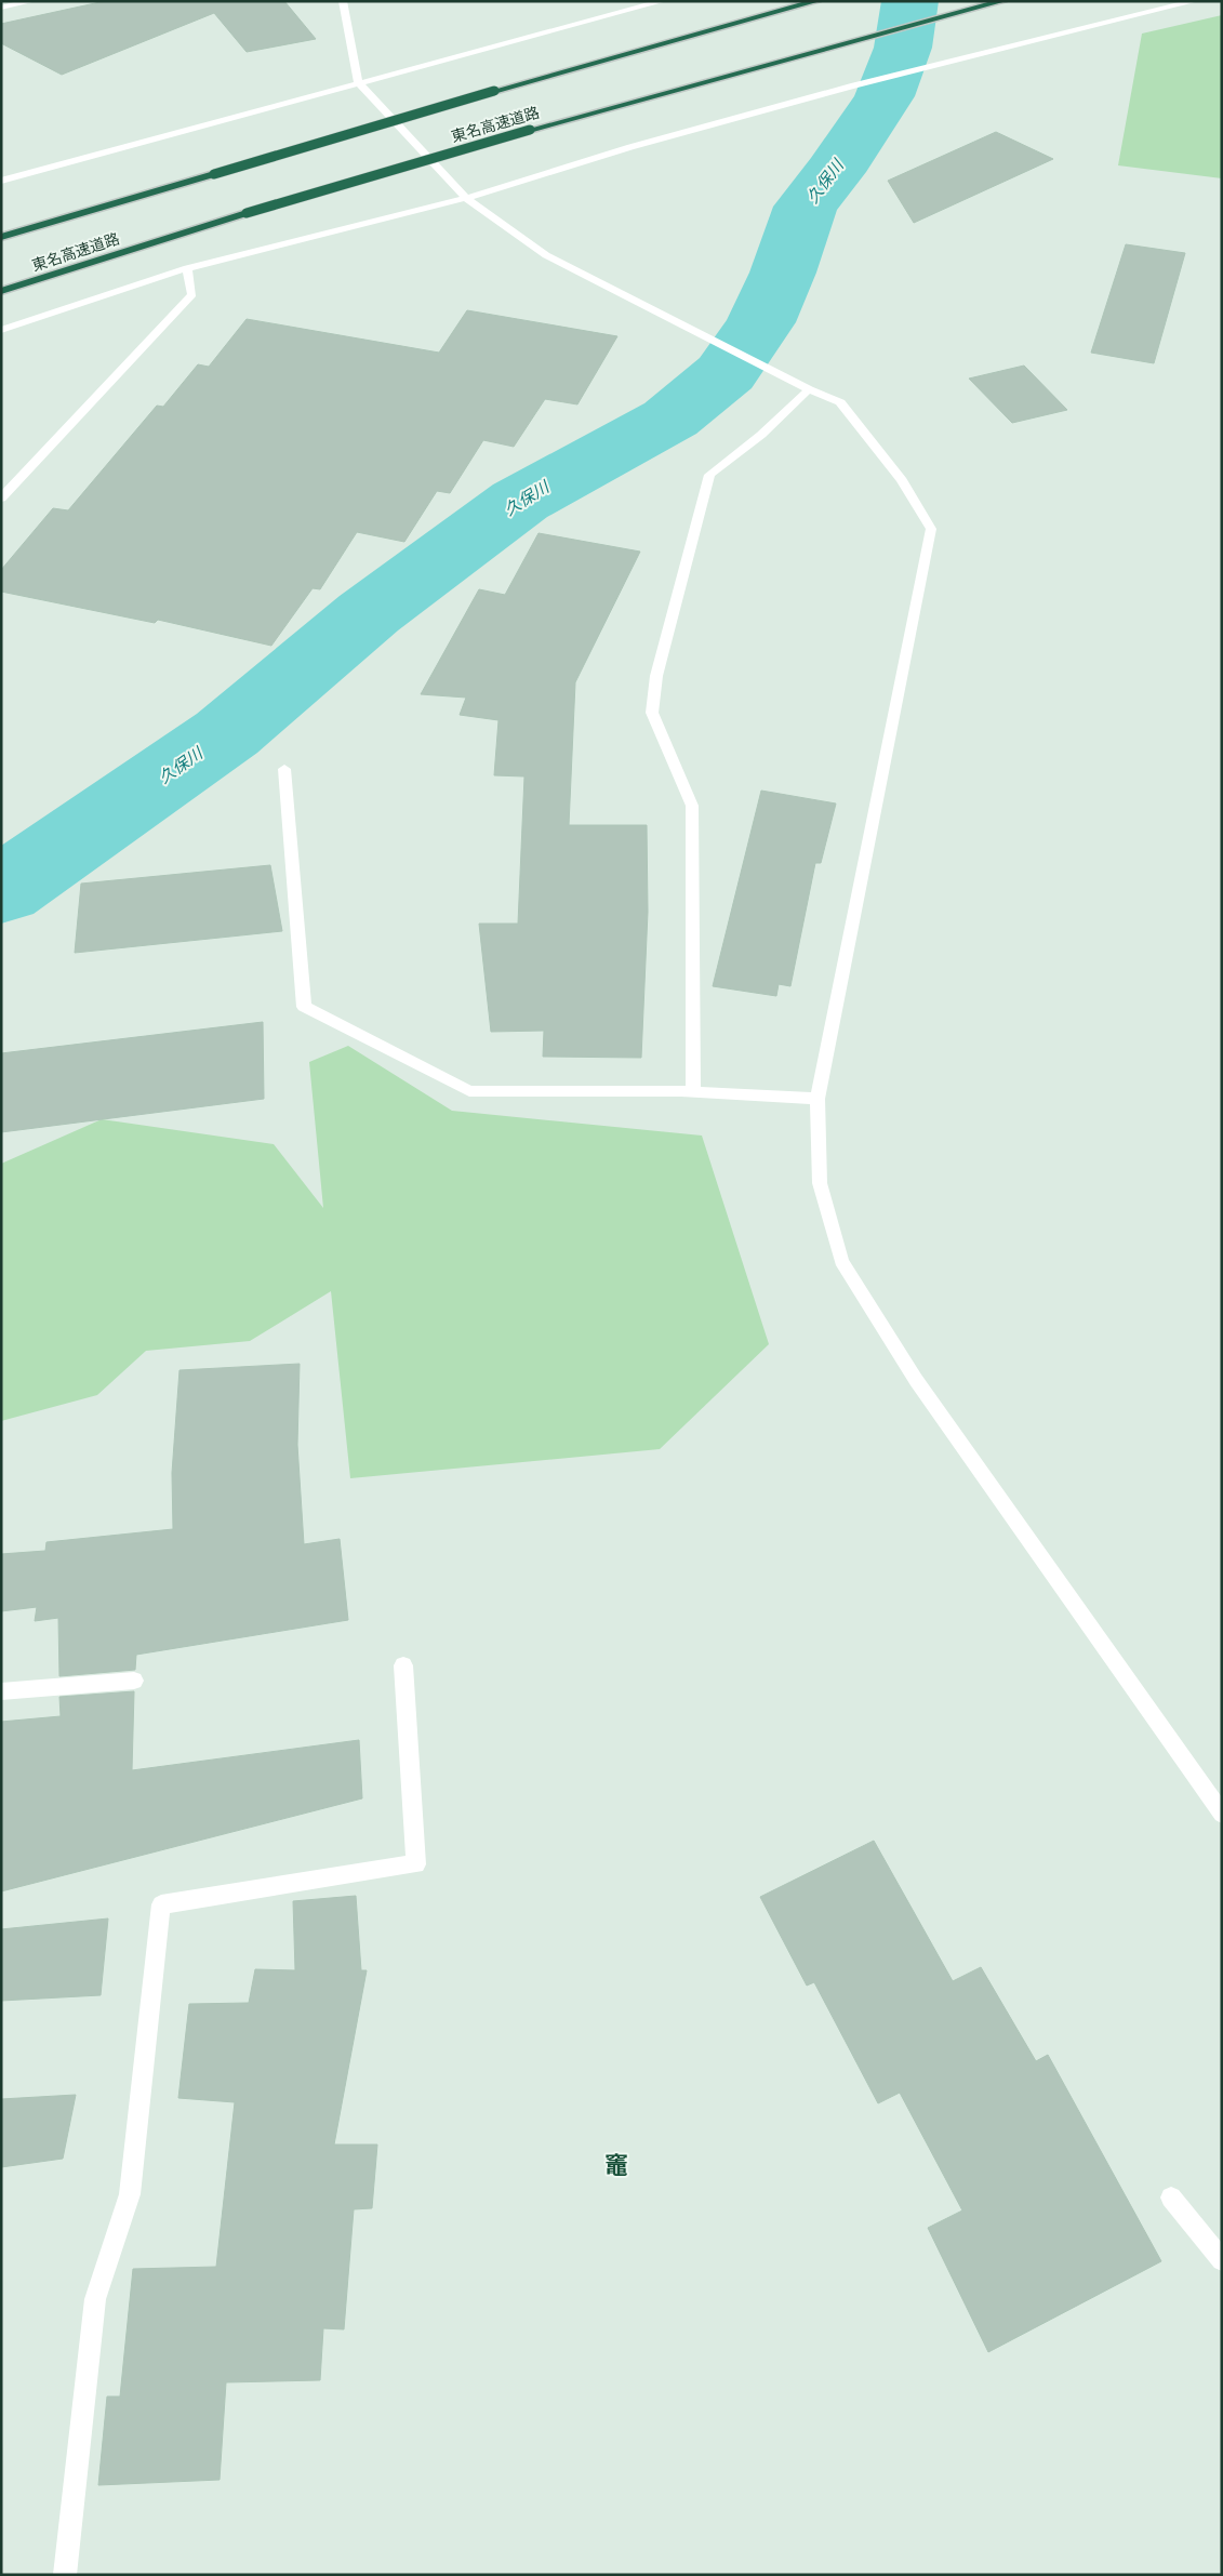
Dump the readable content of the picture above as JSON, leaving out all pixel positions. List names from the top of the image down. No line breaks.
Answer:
{"streets":{"highway":["東名高速道路"]},"districts":["竈"],"water":["久保川"]}
